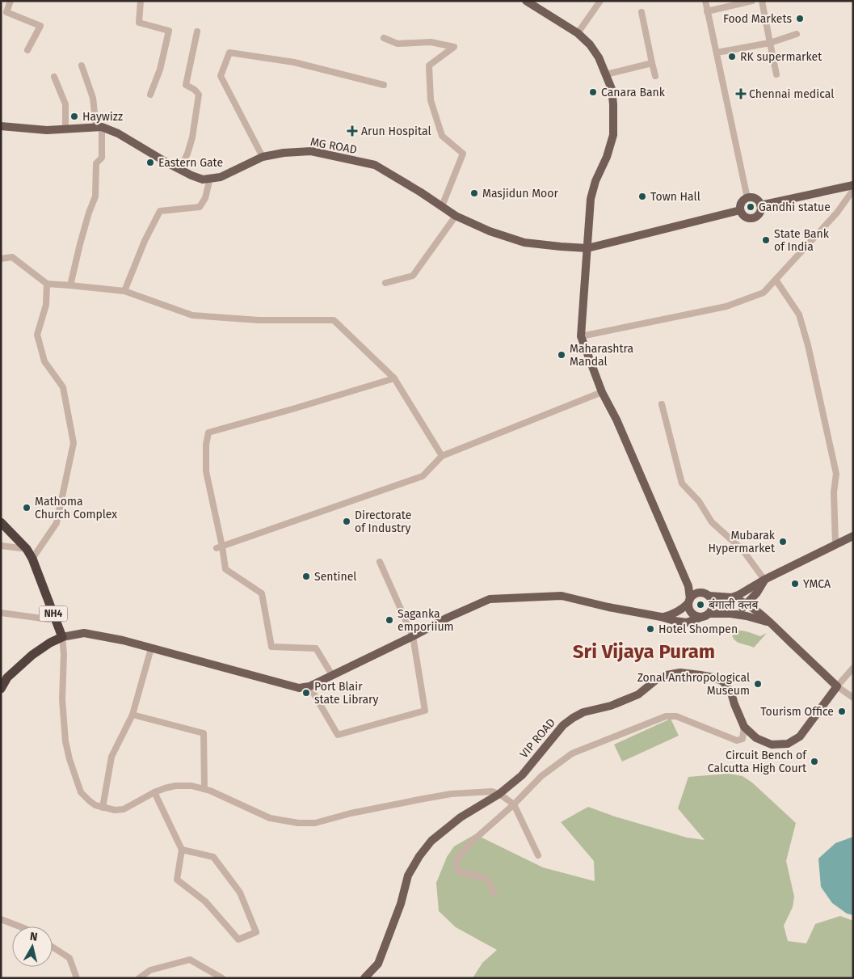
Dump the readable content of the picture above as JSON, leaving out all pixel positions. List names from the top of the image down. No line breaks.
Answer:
{"streets":{"highway":["NH4"],"main road":["MG ROAD","VIP ROAD"]},"districts":["Sri Vijaya Puram"],"places":{"other":["Food Markets","RK supermarket","Canara Bank","Haywizz","Eastern Gate","Masjidun Moor","Town Hall","Gandhi statue","State Bank of India","Maharashtra Mandal","Mathoma Church Complex","Directorate of Industry","Mubarak Hypermarket","Sentinel","YMCA","बंगाली क्लब","Saganka emporiium","Hotel Shompen","Zonal Anthropological Museum","Port Blair state Library","Tourism Office","Circuit Bench of Calcutta High Court"],"health":["Chennai medical","Arun Hospital"]},"north":"top"}
